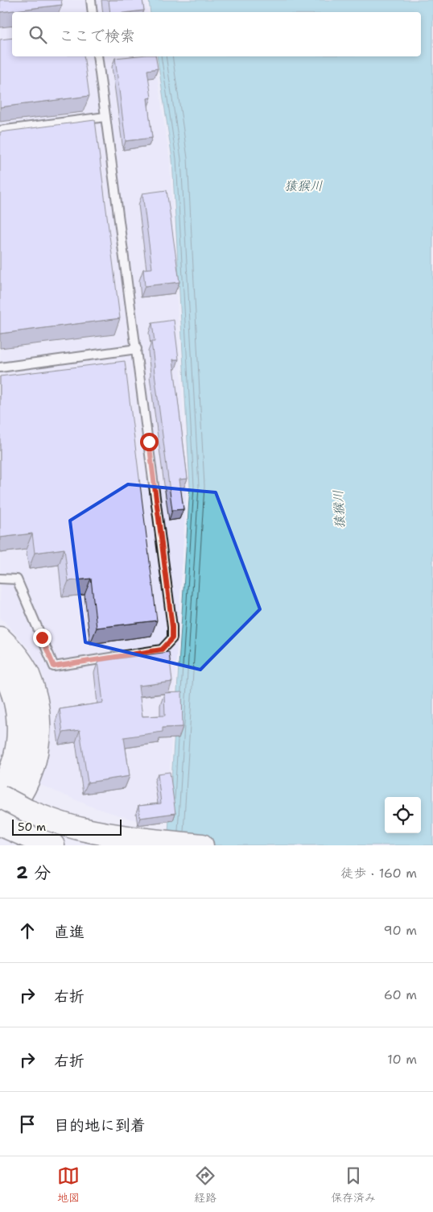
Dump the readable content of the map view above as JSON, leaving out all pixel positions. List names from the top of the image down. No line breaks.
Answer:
{"water":["猿猴川"],"scale_bar":"50 m","page":{"search":"ここで検索","scale":"50 m","heading":["2 分","徒歩 · 160 m"],"list":[["直進","90 m"],["右折","60 m"],["右折","10 m"],"目的地に到着"],"nav":["地図","経路","保存済み"]}}
